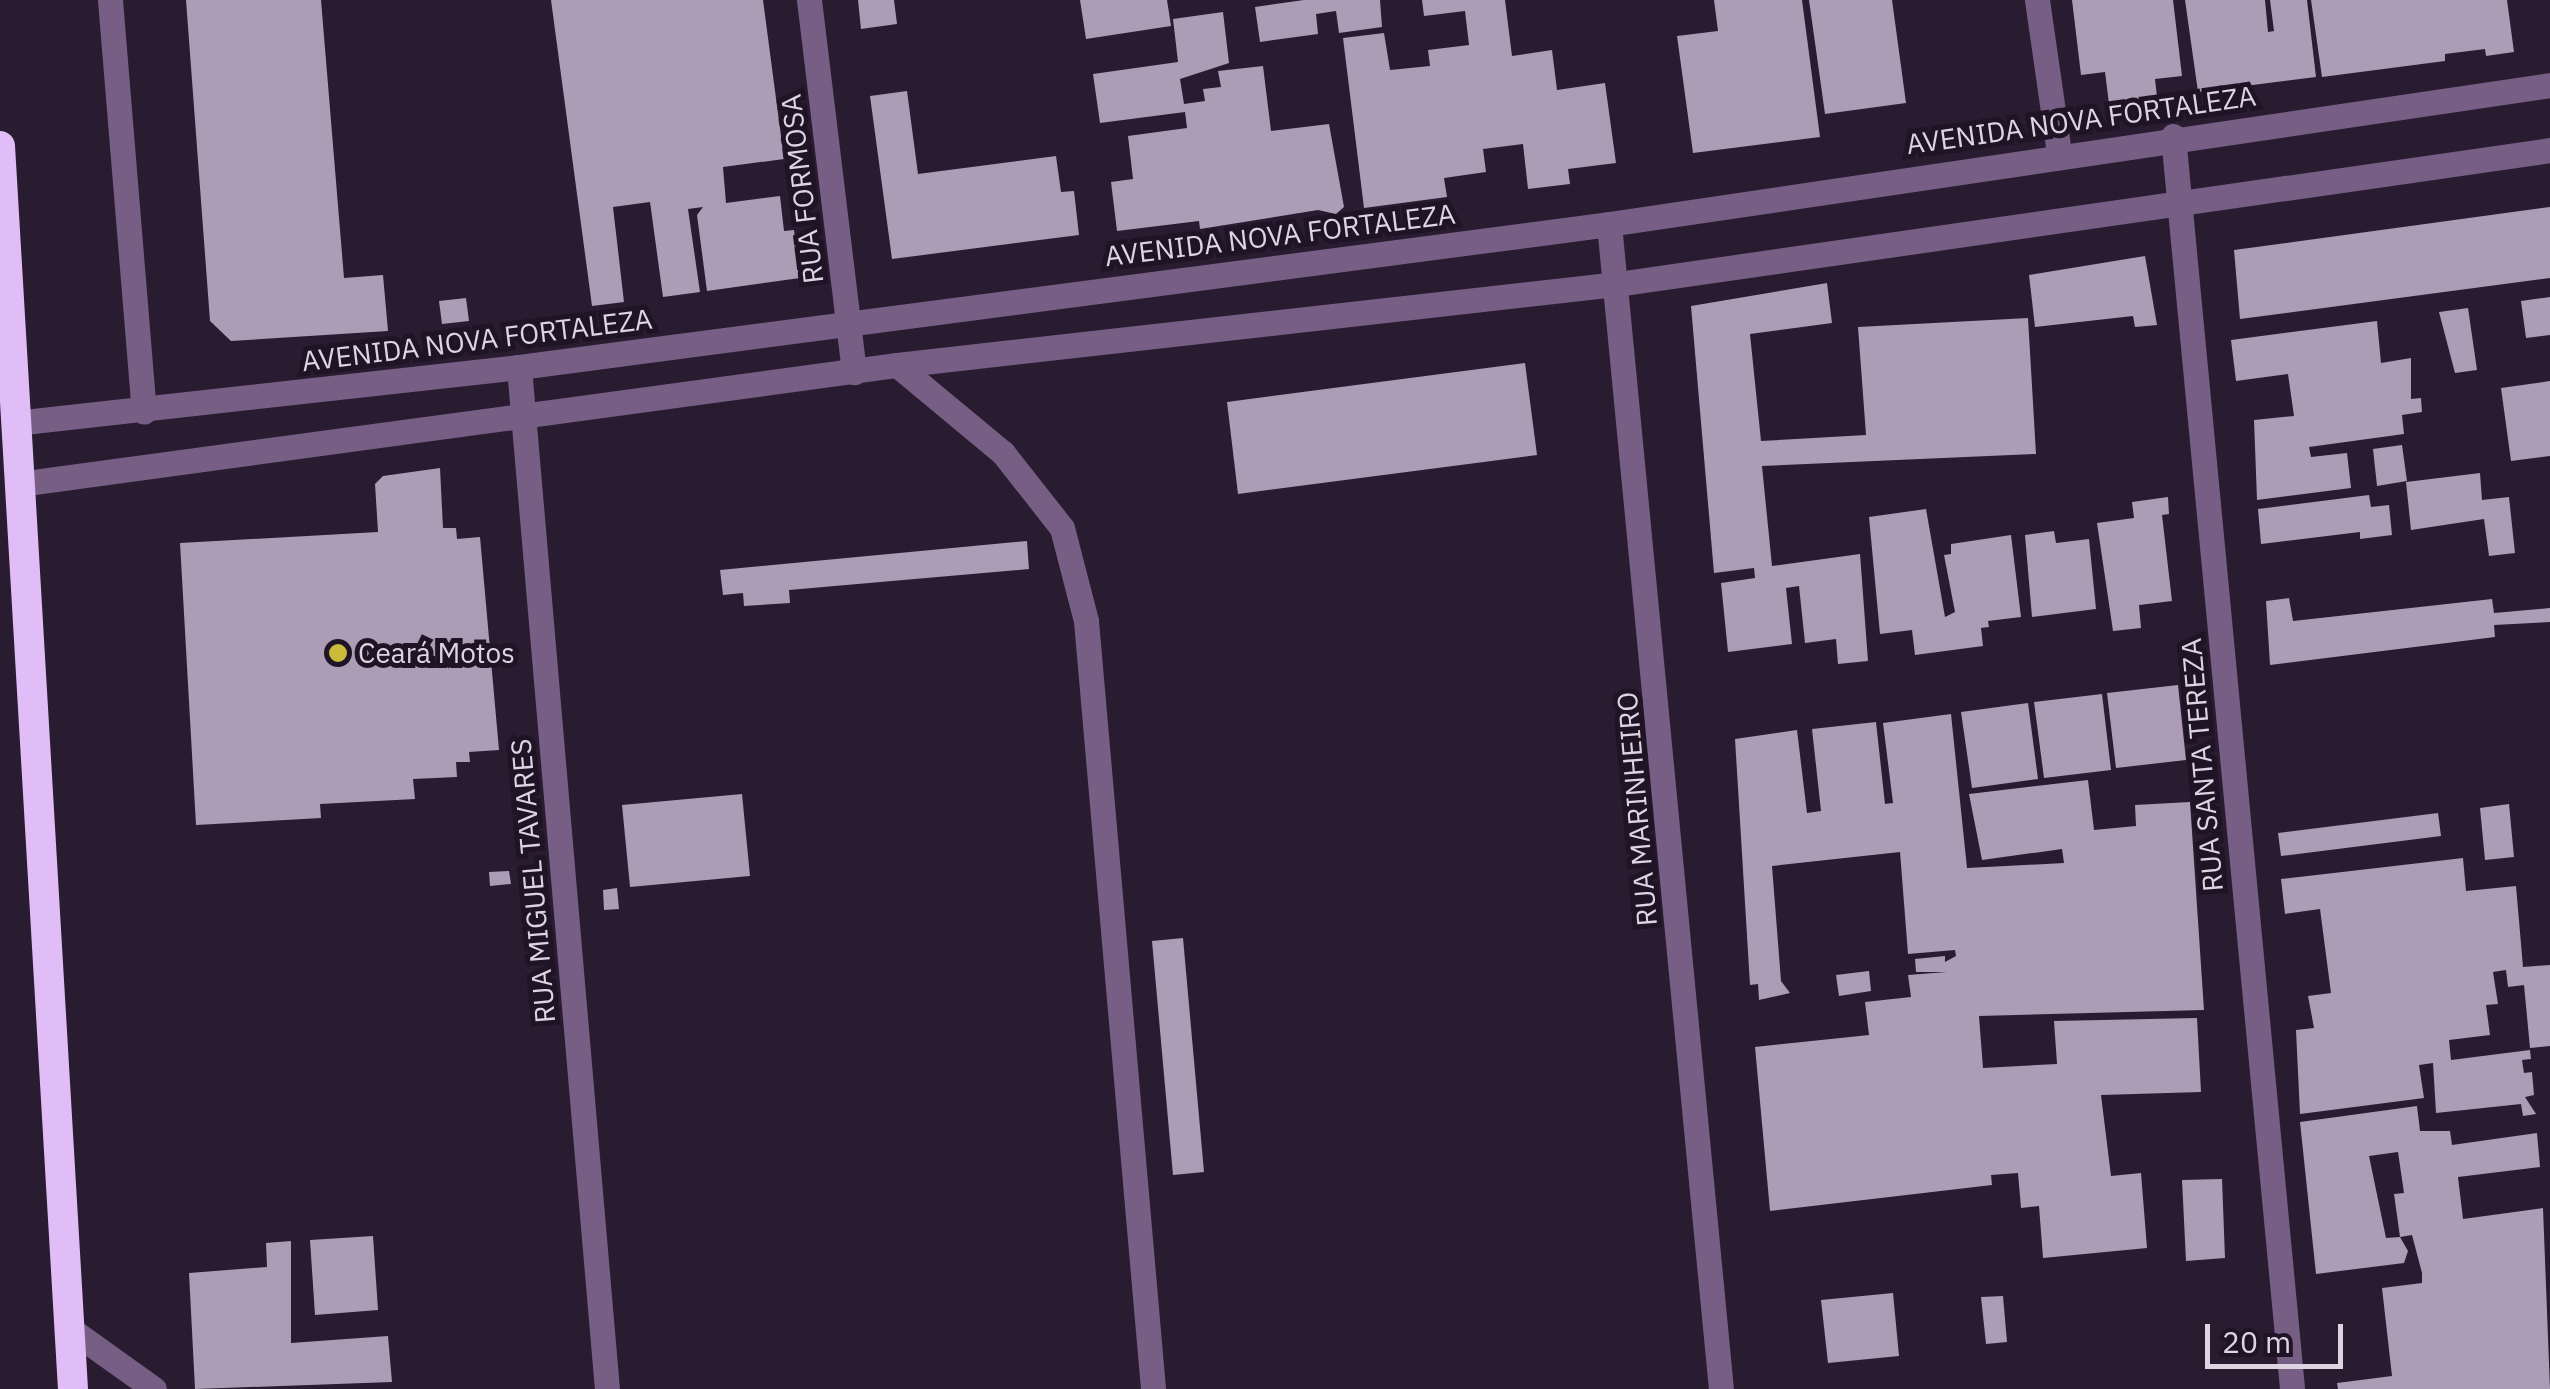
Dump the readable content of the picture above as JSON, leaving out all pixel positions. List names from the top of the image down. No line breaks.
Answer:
{"streets":{"street":["AVENIDA NOVA FORTALEZA","RUA FORMOSA","RUA SANTA TEREZA","RUA MARINHEIRO","RUA MIGUEL TAVARES"]},"crossings":[["AVENIDA NOVA FORTALEZA","RUA FORMOSA"],["AVENIDA NOVA FORTALEZA","RUA SANTA TEREZA"],["AVENIDA NOVA FORTALEZA","RUA MARINHEIRO"],["AVENIDA NOVA FORTALEZA","RUA MIGUEL TAVARES"]],"places":["Ceará Motos"],"scale_bar":"20 m"}
